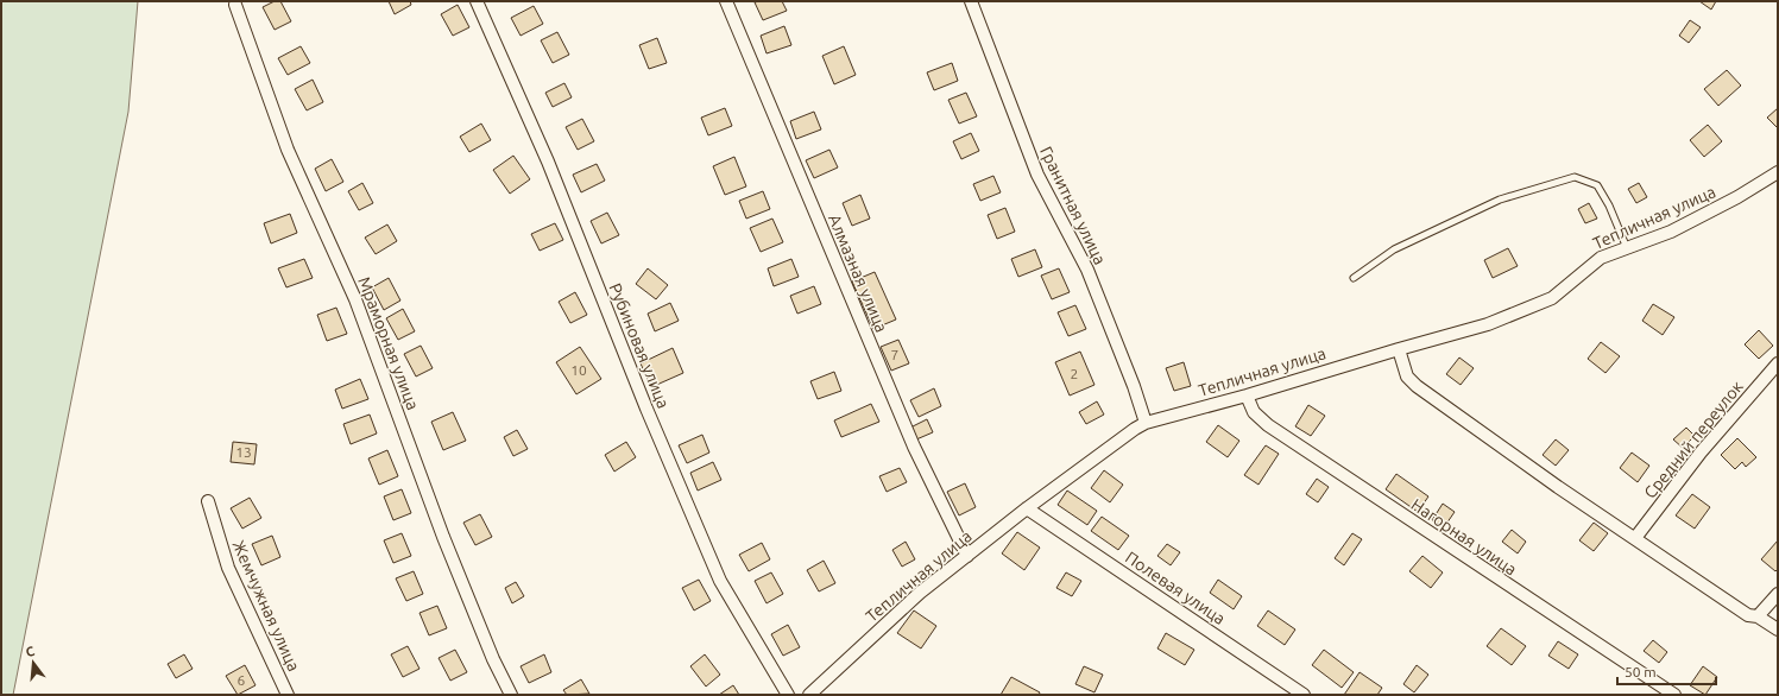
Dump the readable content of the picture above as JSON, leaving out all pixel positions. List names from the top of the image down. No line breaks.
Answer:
{"streets":{"street":["Гранитная улица","Тепличная улица","Алмазная улица","Мраморная улица","Рубиновая улица","Средний переулок","Нагорная улица","Полевая улица","Жемчужная улица"]},"crossings":[["Гранитная улица","Тепличная улица"],["Тепличная улица","Алмазная улица"],["Тепличная улица","Нагорная улица"],["Тепличная улица","Полевая улица"]],"house_numbers":["7","10","2","13","6"],"scale_bar":"50 m","north":"top"}
